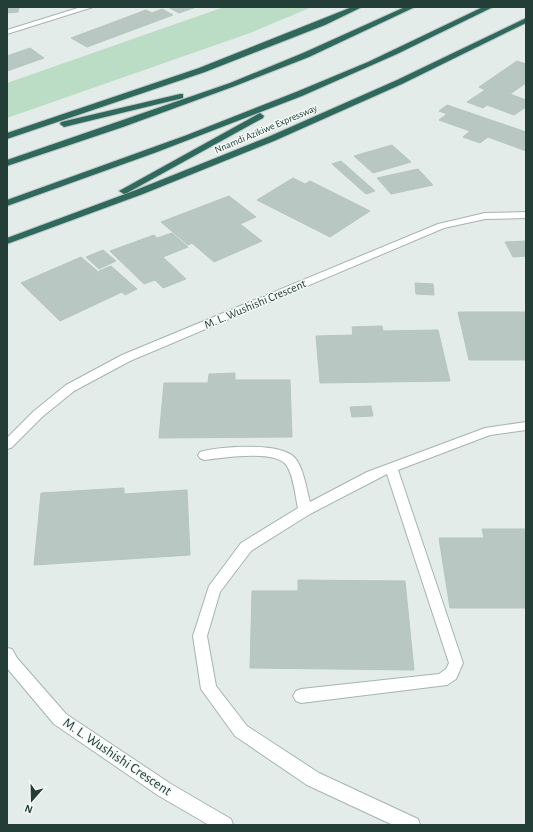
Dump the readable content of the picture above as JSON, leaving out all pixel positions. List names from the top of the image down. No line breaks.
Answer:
{"streets":{"highway":["Nnamdi Azikiwe Expressway"],"street":["M. L. Wushishi Crescent"]},"north":"bottom"}
